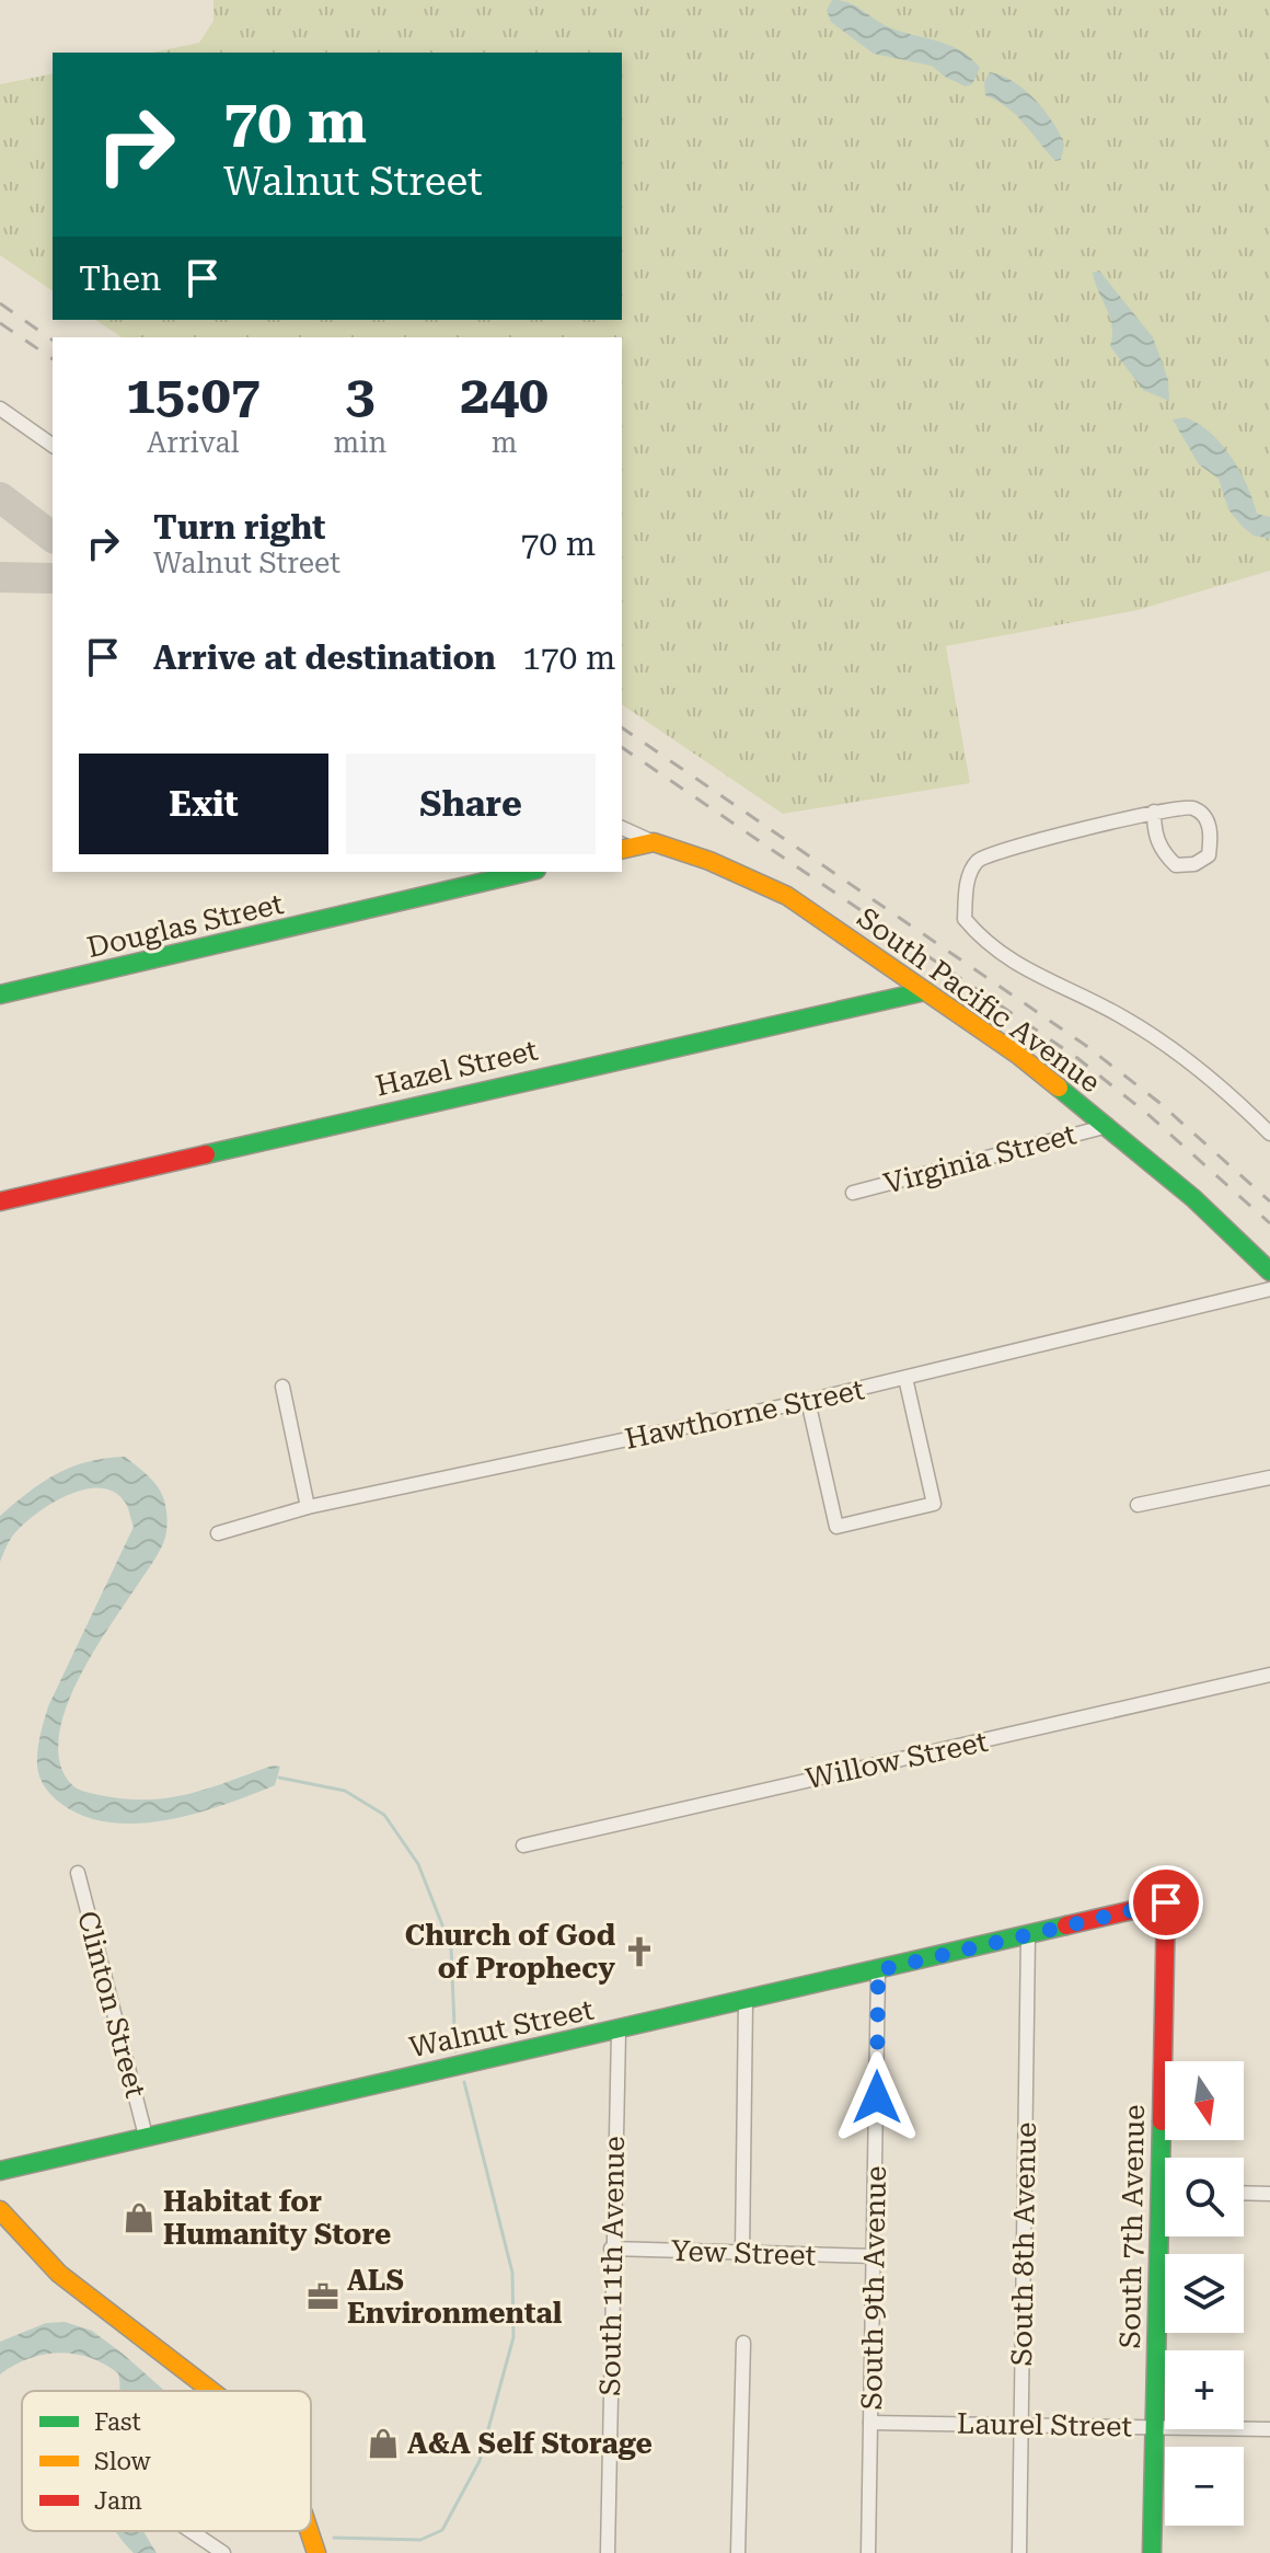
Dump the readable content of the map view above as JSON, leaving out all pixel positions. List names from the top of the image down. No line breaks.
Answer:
{"streets":{"street":["Douglas Street","South Pacific Avenue","Hazel Street","Virginia Street","Hawthorne Street","Willow Street","Clinton Street","Walnut Street","South 7th Avenue","South 8th Avenue","Yew Street","South 11th Avenue","South 9th Avenue","Laurel Street"]},"crossings":[["South Pacific Avenue","Hazel Street"],["South Pacific Avenue","Virginia Street"],["Clinton Street","Walnut Street"],["Walnut Street","South 7th Avenue"],["Walnut Street","South 8th Avenue"],["Walnut Street","South 11th Avenue"],["Walnut Street","South 9th Avenue"],["South 7th Avenue","Laurel Street"],["South 8th Avenue","Laurel Street"],["Yew Street","South 11th Avenue"],["Yew Street","South 9th Avenue"],["South 9th Avenue","Laurel Street"]],"places":{"church":["Church of God of Prophecy"],"shop":["Habitat for Humanity Store","A&A Self Storage"],"office":["ALS Environmental"]},"legend":["Fast","Slow","Jam"],"north":"bottom","page":{"turn":["70 m","Walnut Street"],"then":"Then","eta":["15:07","Arrival","3","min","240","m"],"list":[{"name":"Turn right","note":"Walnut Street","value":"70 m"},{"name":"Arrive at destination","value":"170 m"}],"buttons":["Exit","Share"],"map_buttons":["+","−"]}}
